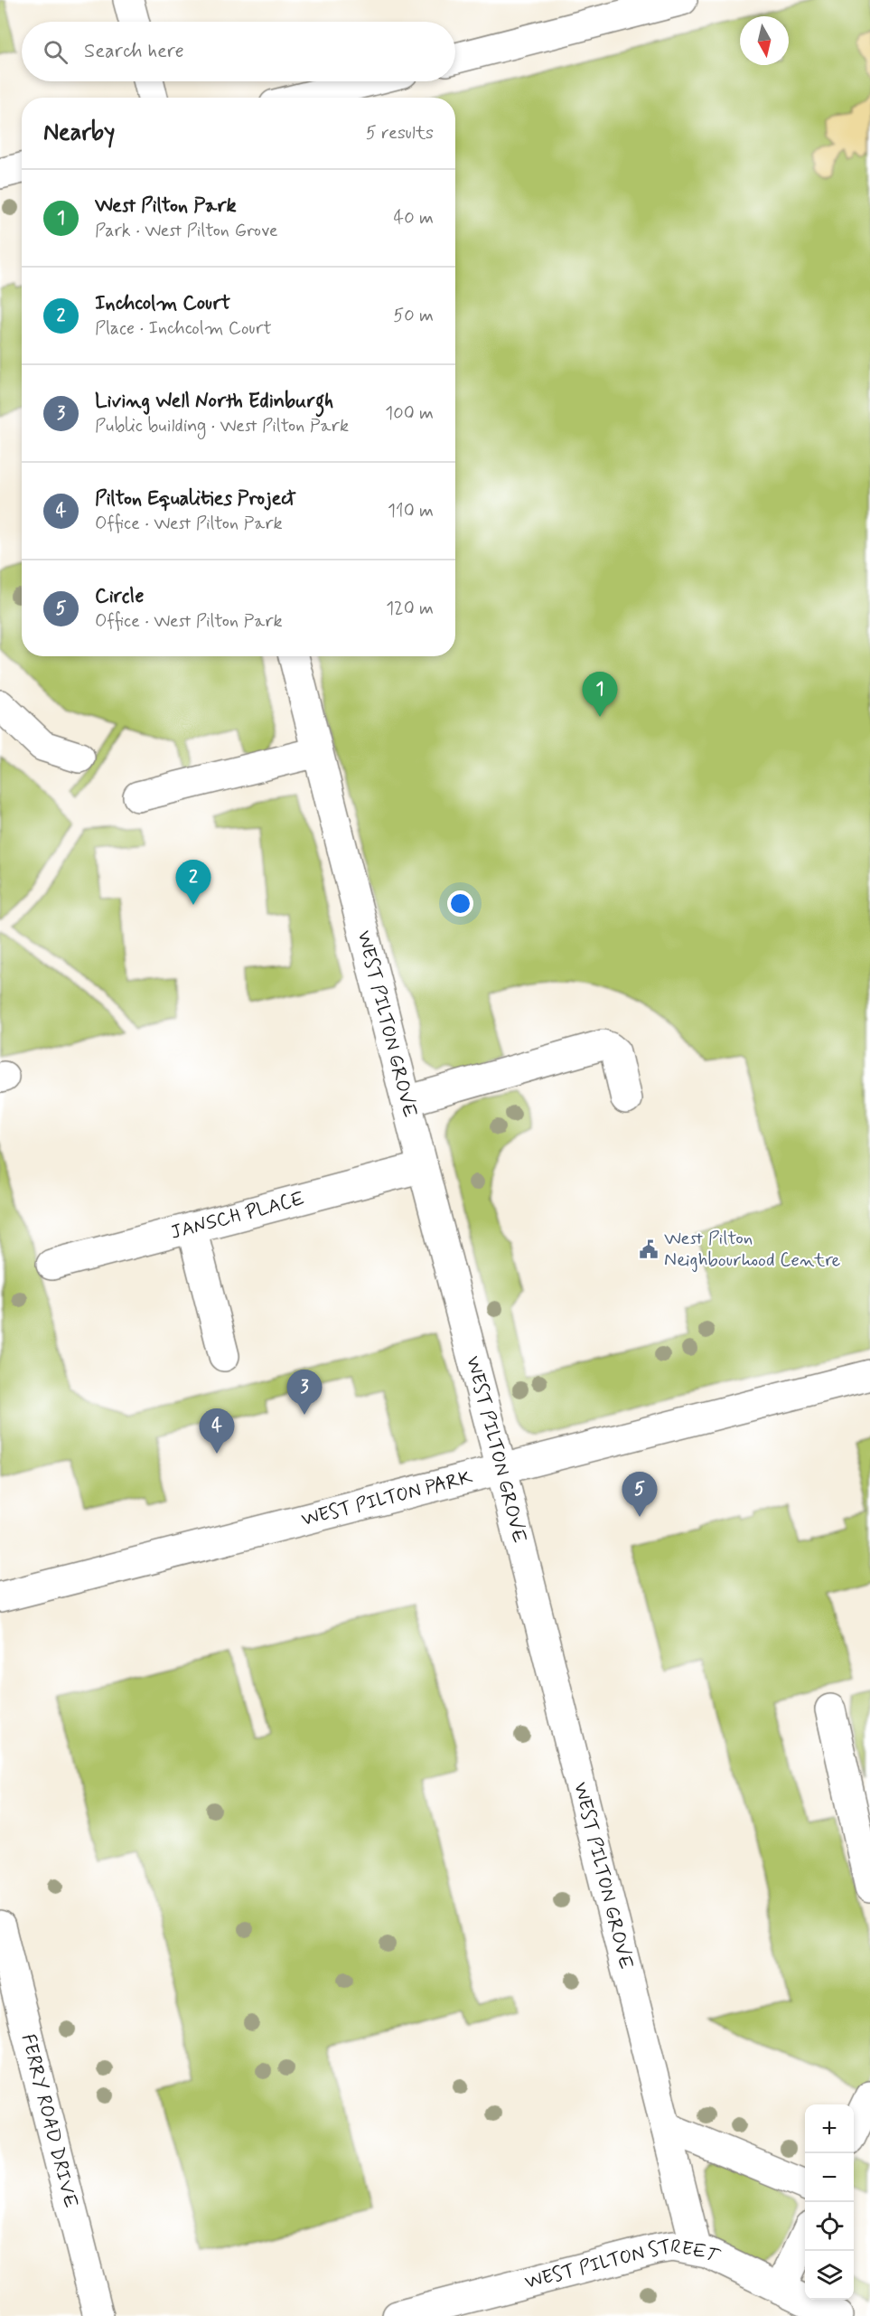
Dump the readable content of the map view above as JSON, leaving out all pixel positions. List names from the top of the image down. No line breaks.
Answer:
{"streets":{"street":["WEST PILTON GROVE","JANSCH PLACE","WEST PILTON PARK","FERRY ROAD DRIVE","WEST PILTON STREET"]},"crossings":[["WEST PILTON GROVE","JANSCH PLACE"],["WEST PILTON GROVE","WEST PILTON PARK"],["WEST PILTON GROVE","WEST PILTON STREET"]],"places":{"public building":["West Pilton Neighbourhood Centre"]},"north":"bottom","page":{"search":"Search here","heading":["Nearby","5 results"],"list":[{"mark":"1","name":"West Pilton Park","note":"Park · West Pilton Grove","value":"40 m"},{"mark":"2","name":"Inchcolm Court","note":"Place · Inchcolm Court","value":"50 m"},{"mark":"3","name":"Living Well North Edinburgh","note":"Public building · West Pilton Park","value":"100 m"},{"mark":"4","name":"Pilton Equalities Project","note":"Office · West Pilton Park","value":"110 m"},{"mark":"5","name":"Circle","note":"Office · West Pilton Park","value":"120 m"}],"pins":["1","2","3","4","5"],"map_buttons":["+","−"]}}
